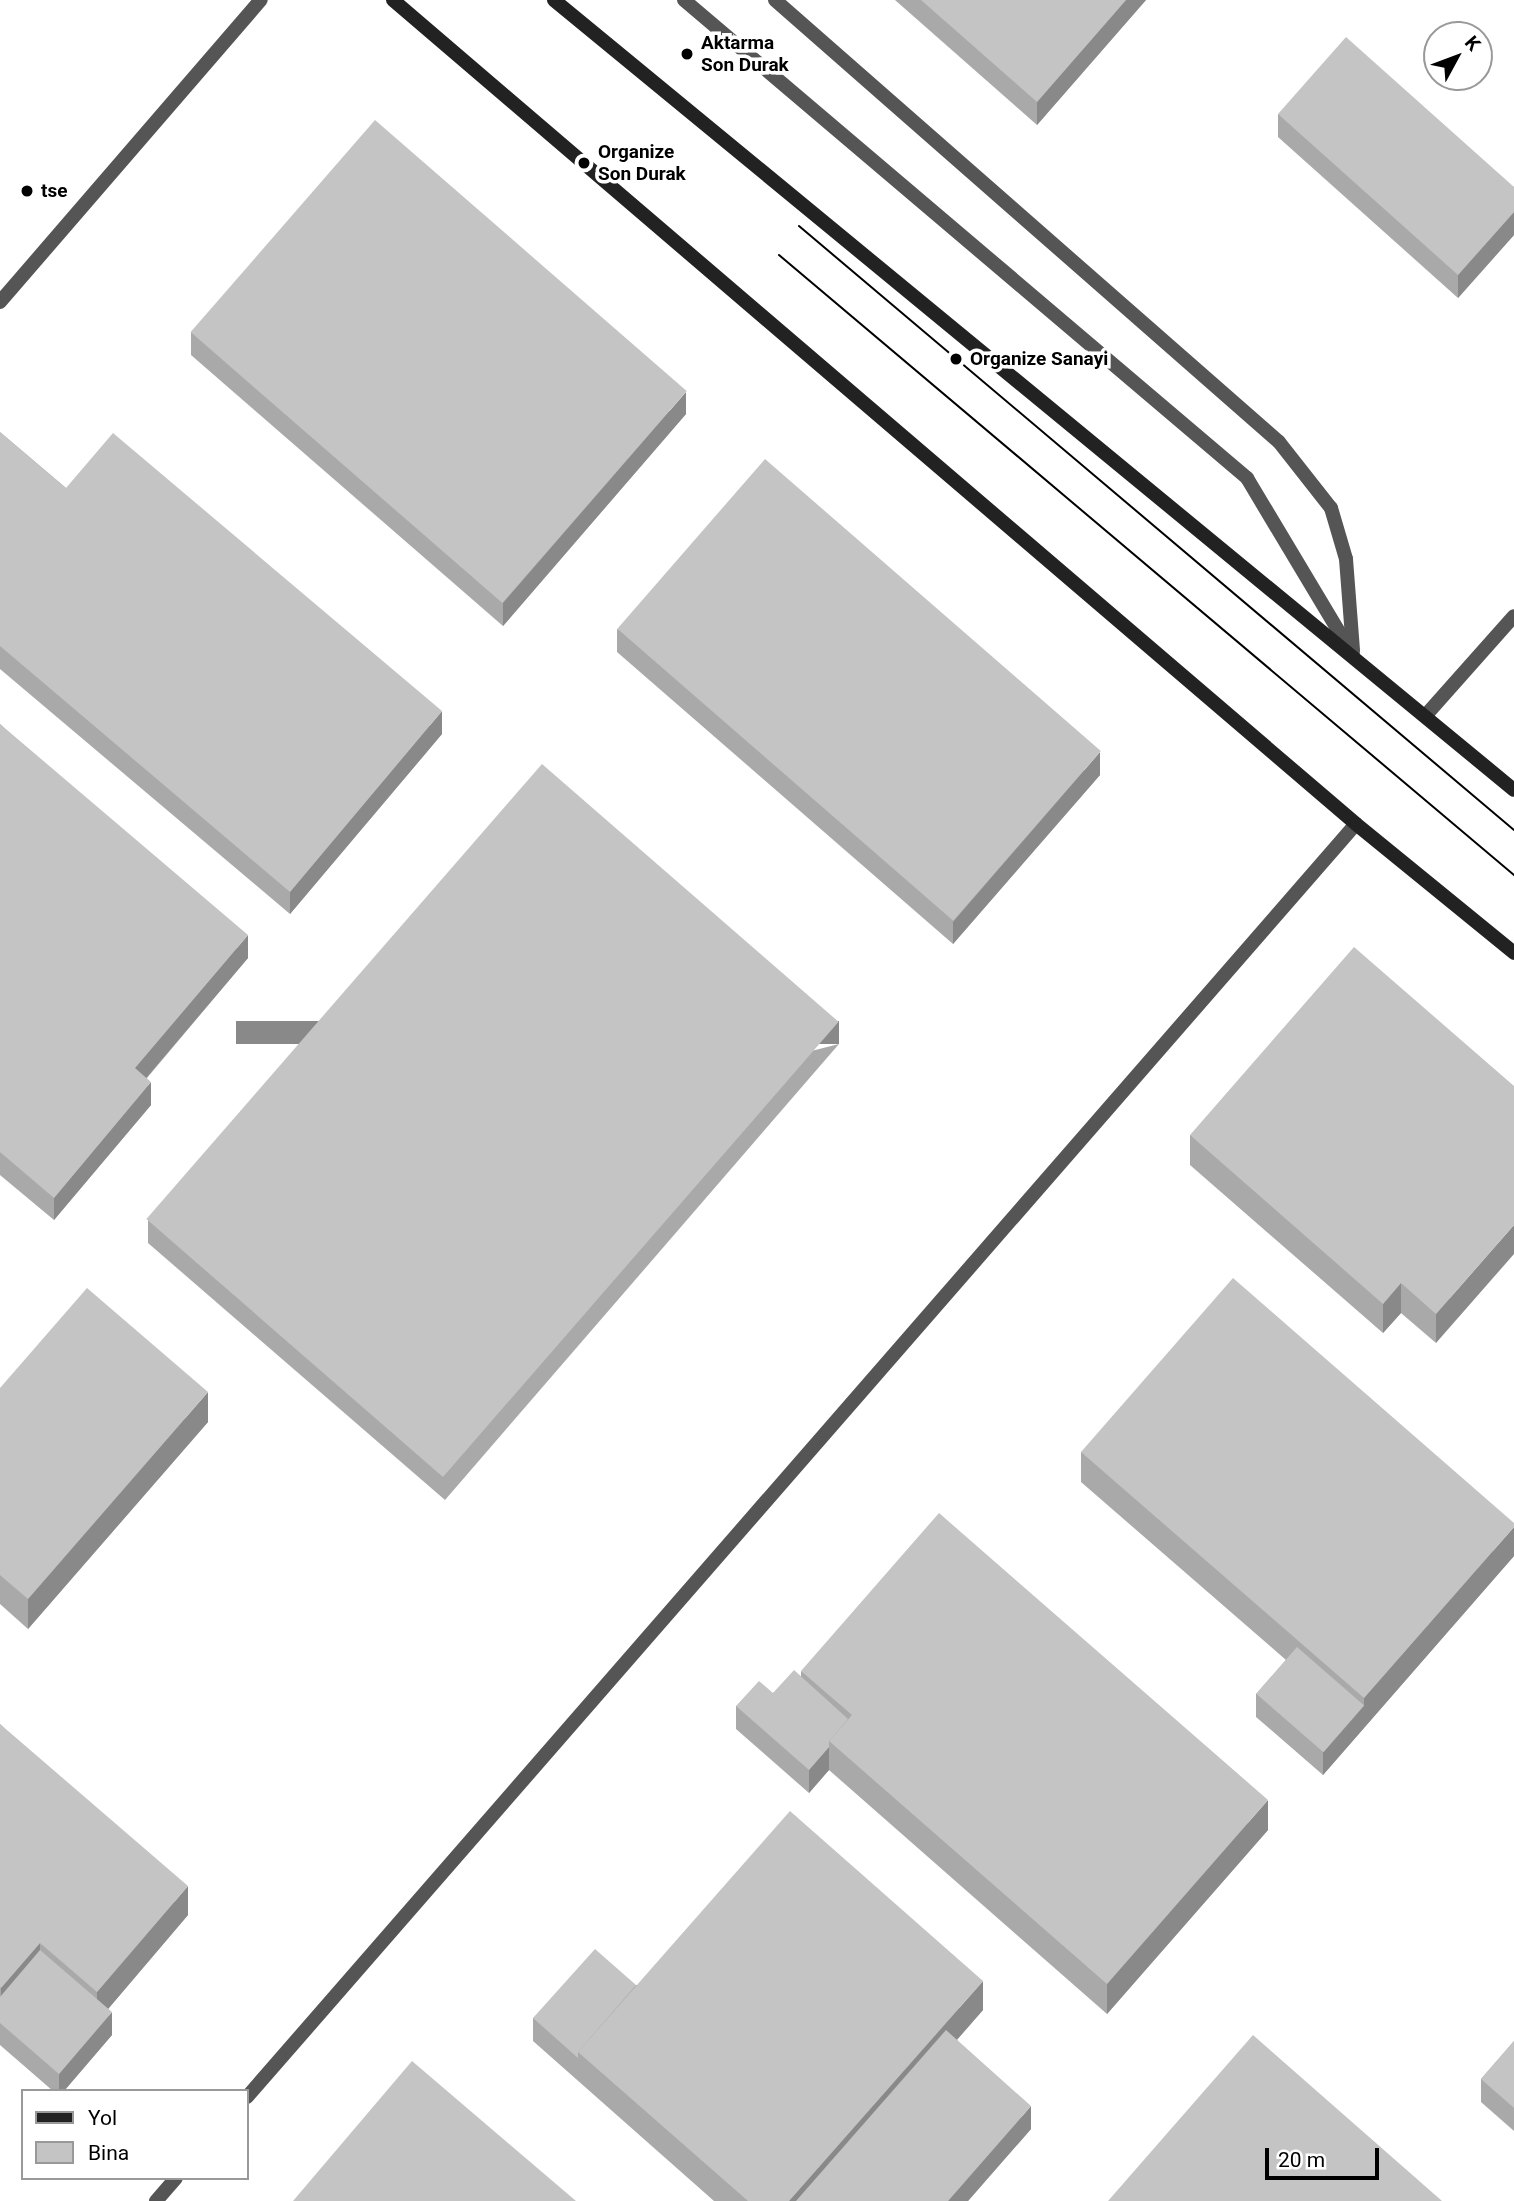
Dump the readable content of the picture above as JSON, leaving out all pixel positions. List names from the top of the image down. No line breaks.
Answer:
{"places":["Aktarma Son Durak","Organize Son Durak","tse","Organize Sanayi"],"legend":["Yol","Bina"],"scale_bar":"20 m","north":"top right"}
